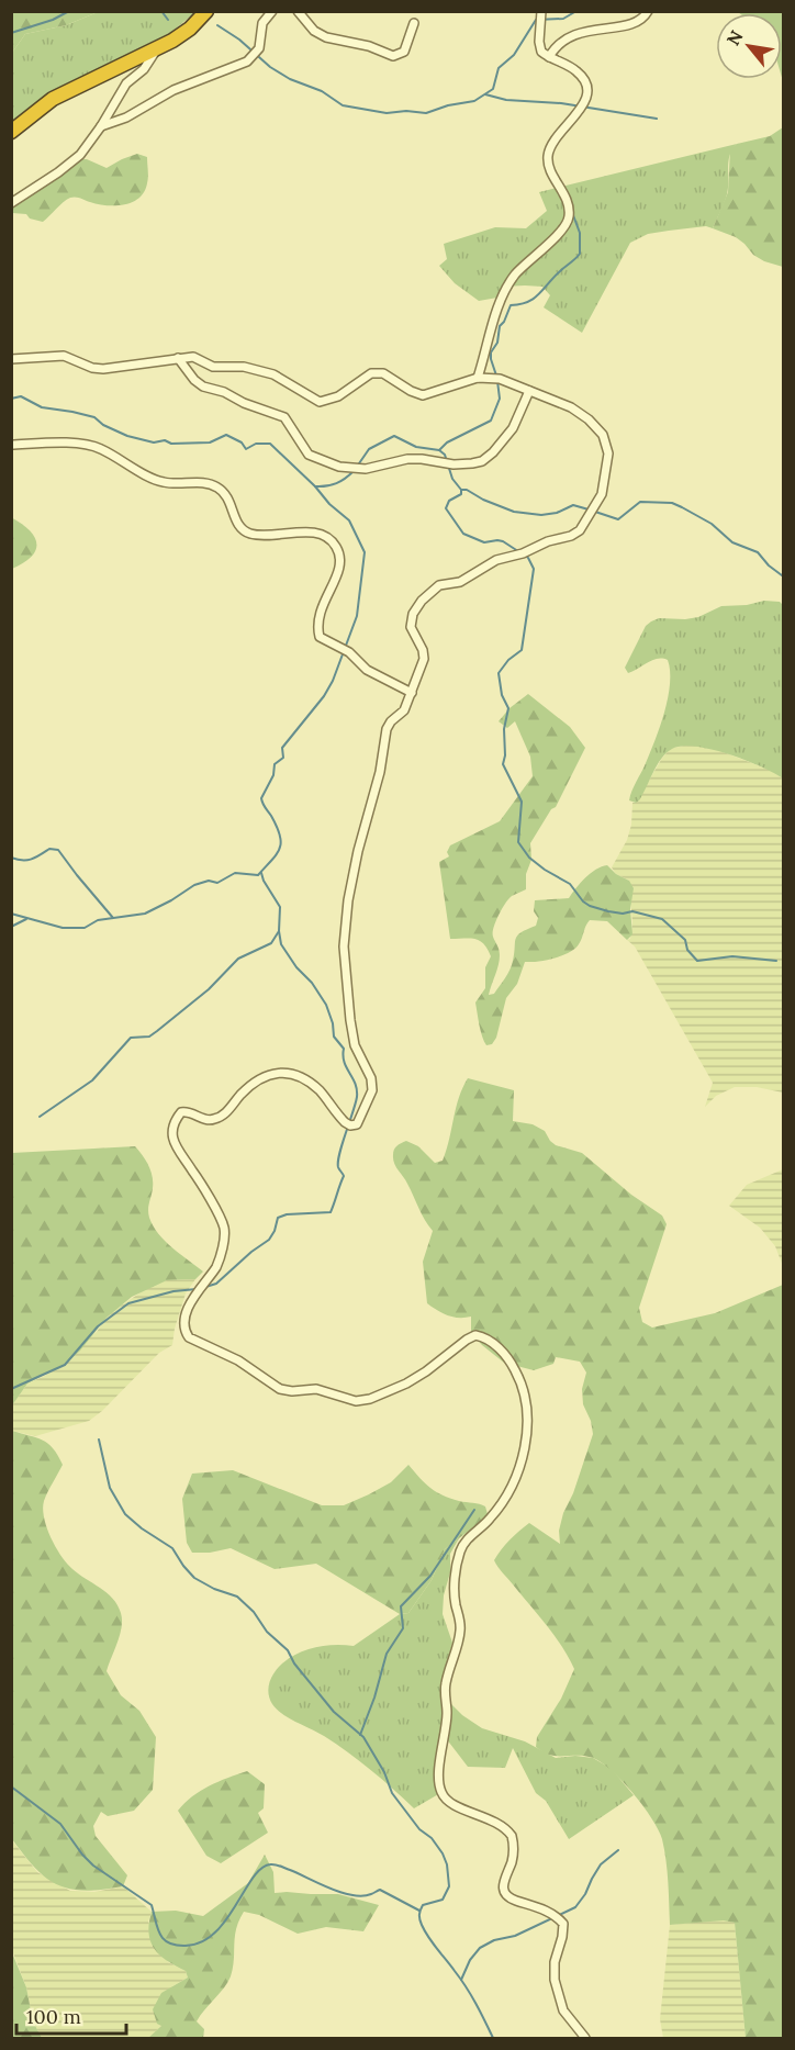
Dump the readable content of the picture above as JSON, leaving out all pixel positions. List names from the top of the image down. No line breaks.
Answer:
{"scale_bar":"100 m","north":"top left"}
